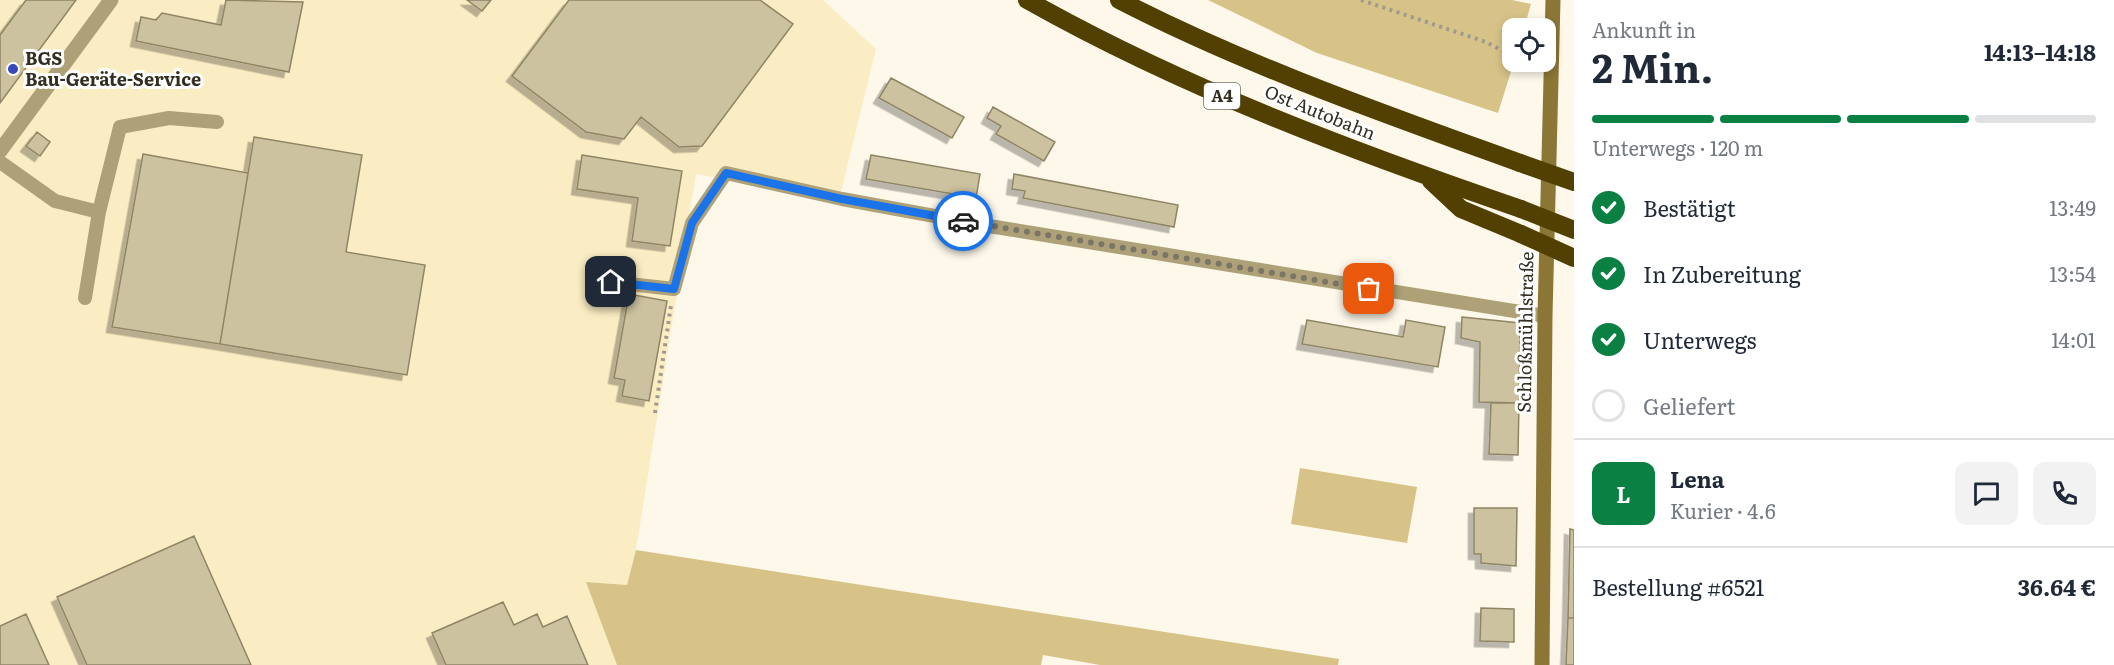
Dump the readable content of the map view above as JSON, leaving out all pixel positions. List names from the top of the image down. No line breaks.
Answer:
{"streets":{"highway":["A4","Ost Autobahn"],"street":["Schloßmühlstraße"]},"places":["BGS Bau-Geräte-Service"],"page":{"heading":["2 Min.","Ankunft in","14:13–14:18"],"panel":["Lena","Kurier · 4.6","Bestellung #6521","36.64 €"],"bar":"Unterwegs · 120 m","list":[["Bestätigt","13:49"],["In Zubereitung","13:54"],["Unterwegs","14:01"],"Geliefert"],"round":"L"}}
